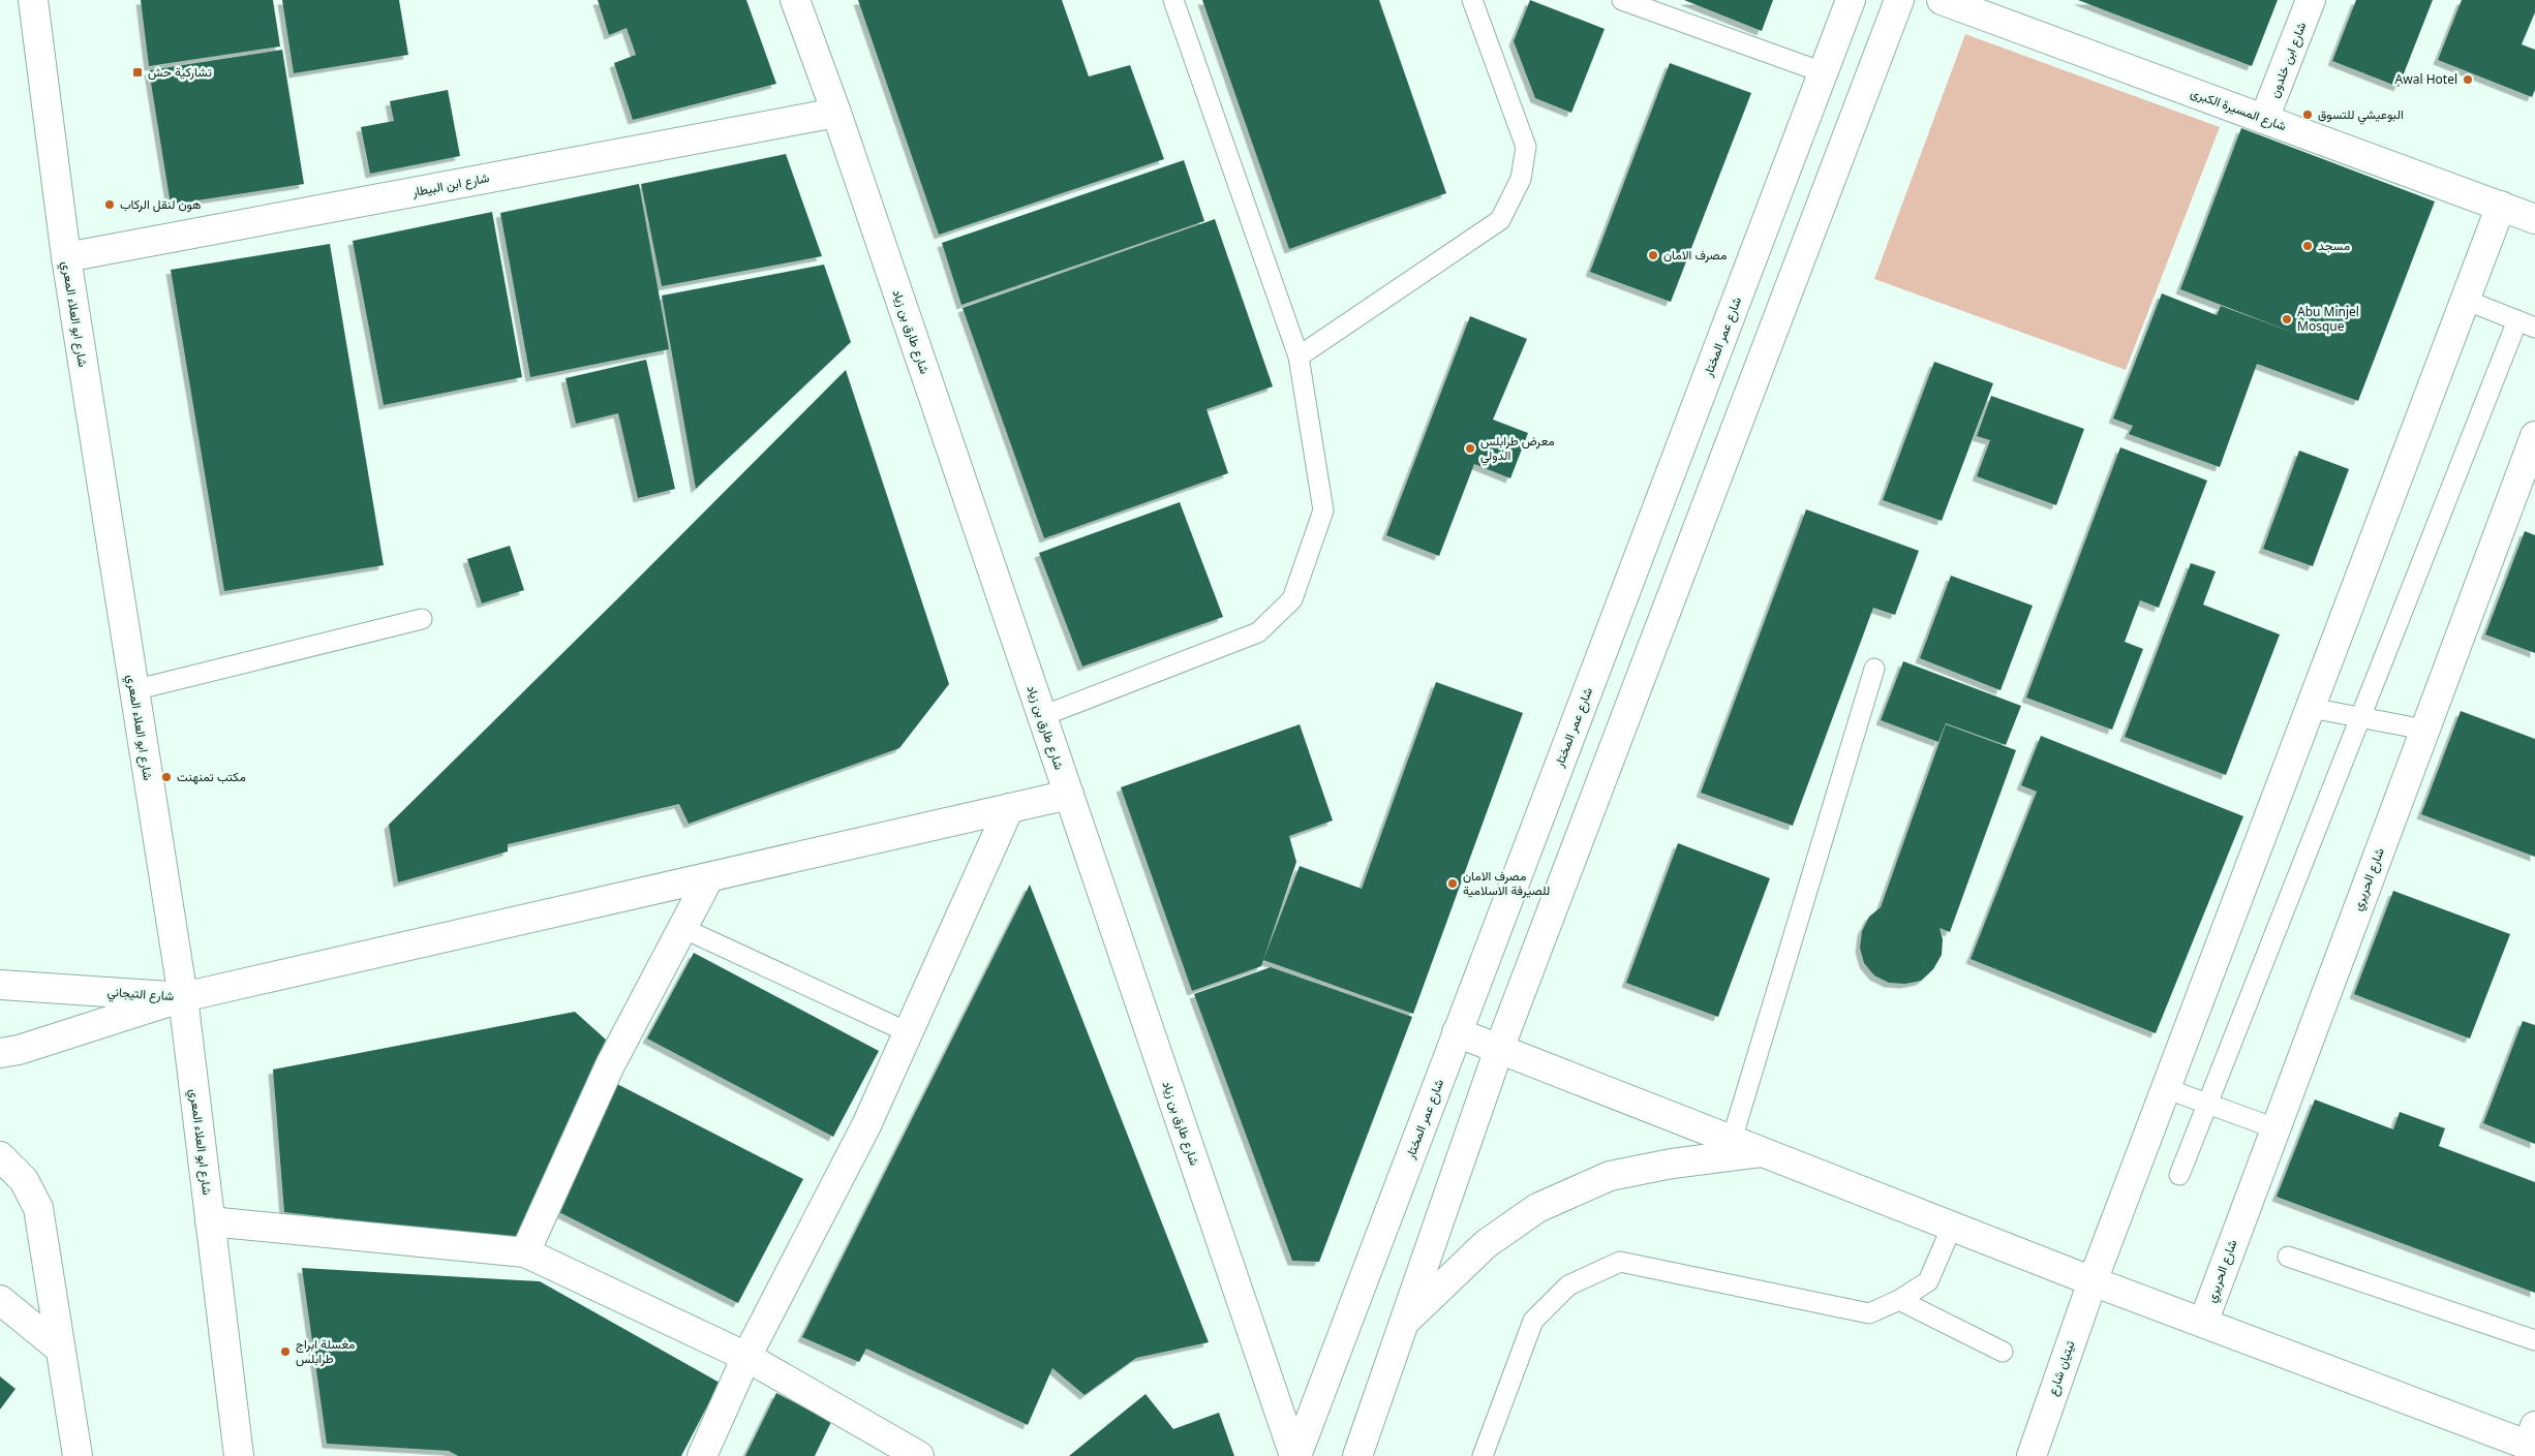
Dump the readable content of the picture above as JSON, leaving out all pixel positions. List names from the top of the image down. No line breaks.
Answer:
{"streets":{"street":["شارع ابن خلدون","شارع المسيرة الكبرى","شارع ابن البيطار","شارع ابو العلاء المعري","شارع طارق بن زياد","شارع عمر المختار","شارع الحريري","شارع التيجاني","تيتيان شارع"]},"crossings":[["شارع ابن خلدون","شارع المسيرة الكبرى"],["شارع المسيرة الكبرى","تيتيان شارع"],["شارع ابن البيطار","شارع ابو العلاء المعري"],["شارع ابن البيطار","شارع طارق بن زياد"],["شارع ابو العلاء المعري","شارع التيجاني"],["شارع طارق بن زياد","شارع عمر المختار"]],"places":{"transit":["تشاركية حش"],"other":["Awal Hotel","البوعيشي للتسوق","هون لنقل الركاب","مسجد","مصرف الامان","Abu Minjel Mosque","معرض طرابلس الدولي","مكتب تمنهنت","مصرف الامان للصيرفة الاسلامية","مغسلة ابراج طرابلس"]}}
